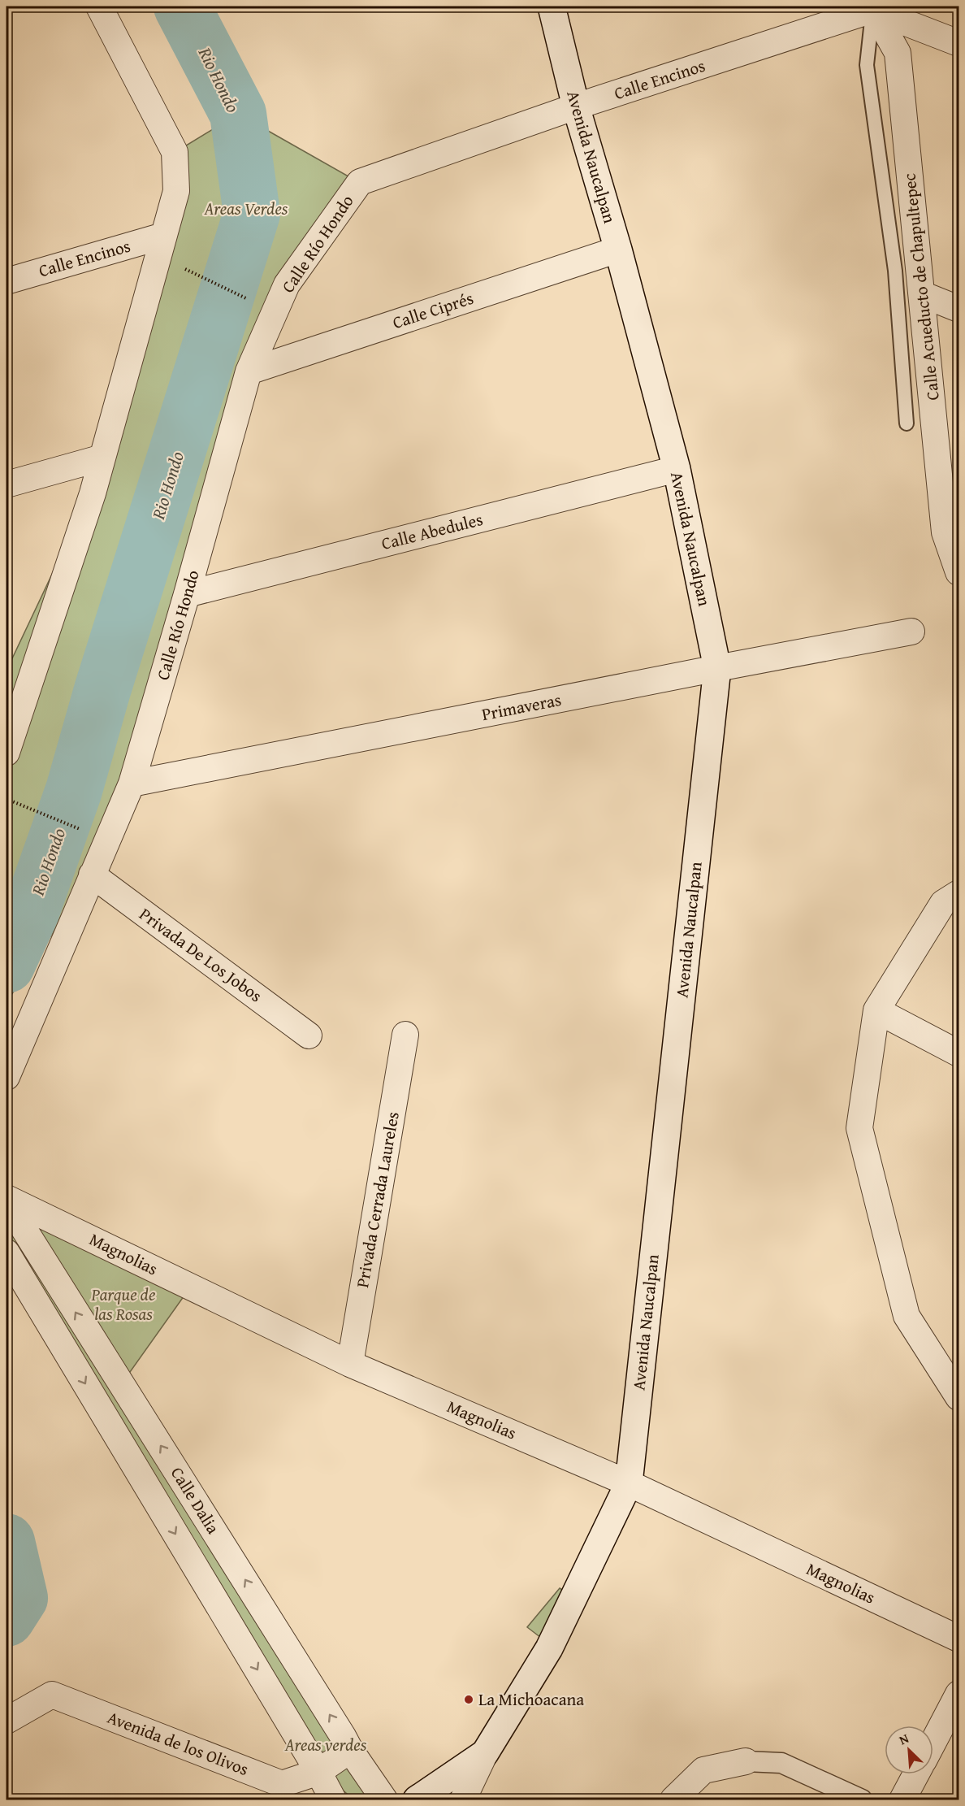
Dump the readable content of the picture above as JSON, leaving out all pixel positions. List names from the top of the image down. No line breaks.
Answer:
{"streets":{"main road":["Avenida Naucalpan"],"street":["Calle Encinos","Calle Río Hondo","Calle Acueducto de Chapultepec","Calle Ciprés","Calle Abedules","Primaveras","Privada De Los Jobos","Privada Cerrada Laureles","Magnolias","Calle Dalia","Avenida de los Olivos"]},"crossings":[["Calle Encinos","Avenida Naucalpan"],["Calle Encinos","Calle Río Hondo"],["Calle Encinos","Calle Acueducto de Chapultepec"],["Avenida Naucalpan","Calle Ciprés"],["Avenida Naucalpan","Calle Abedules"],["Avenida Naucalpan","Primaveras"],["Avenida Naucalpan","Magnolias"],["Calle Río Hondo","Calle Ciprés"],["Calle Río Hondo","Calle Abedules"],["Calle Río Hondo","Primaveras"],["Calle Río Hondo","Privada De Los Jobos"],["Privada Cerrada Laureles","Magnolias"],["Calle Dalia","Avenida de los Olivos"]],"water":["Rio Hondo"],"parks":["Areas Verdes","Parque de las Rosas","Areas verdes"],"places":["La Michoacana"],"north":"top left"}
